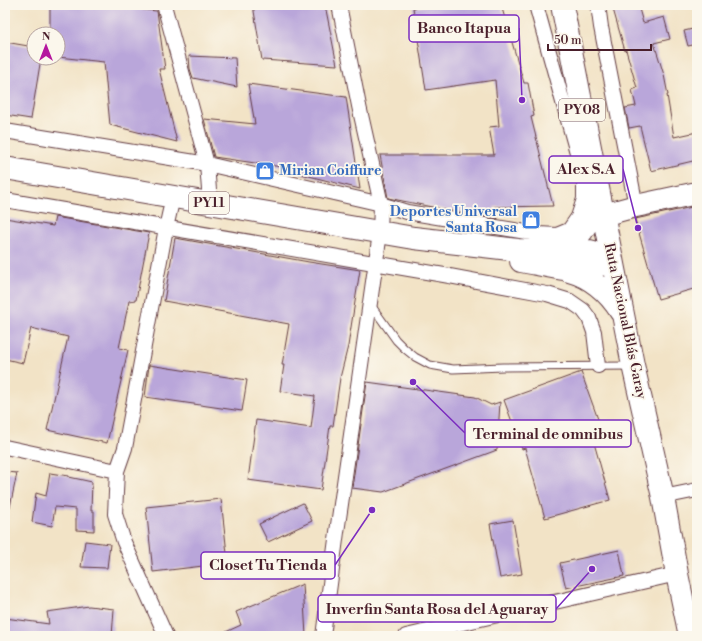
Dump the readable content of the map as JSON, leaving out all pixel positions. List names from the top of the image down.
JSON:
{
  "streets": {
    "highway": ["PY08", "PY11", "Ruta Nacional Blás Garay"]
  },
  "crossings": [
    ["PY11", "Ruta Nacional Blás Garay"]
  ],
  "places": {
    "other": [
      "Banco Itapua",
      "Alex S.A",
      "Terminal de omnibus",
      "Closet Tu Tienda",
      "Inverfin Santa Rosa del Aguaray"
    ],
    "shop": ["Mirian Coiffure", "Deportes Universal Santa Rosa"]
  },
  "scale_bar": "50 m",
  "north": "top"
}
